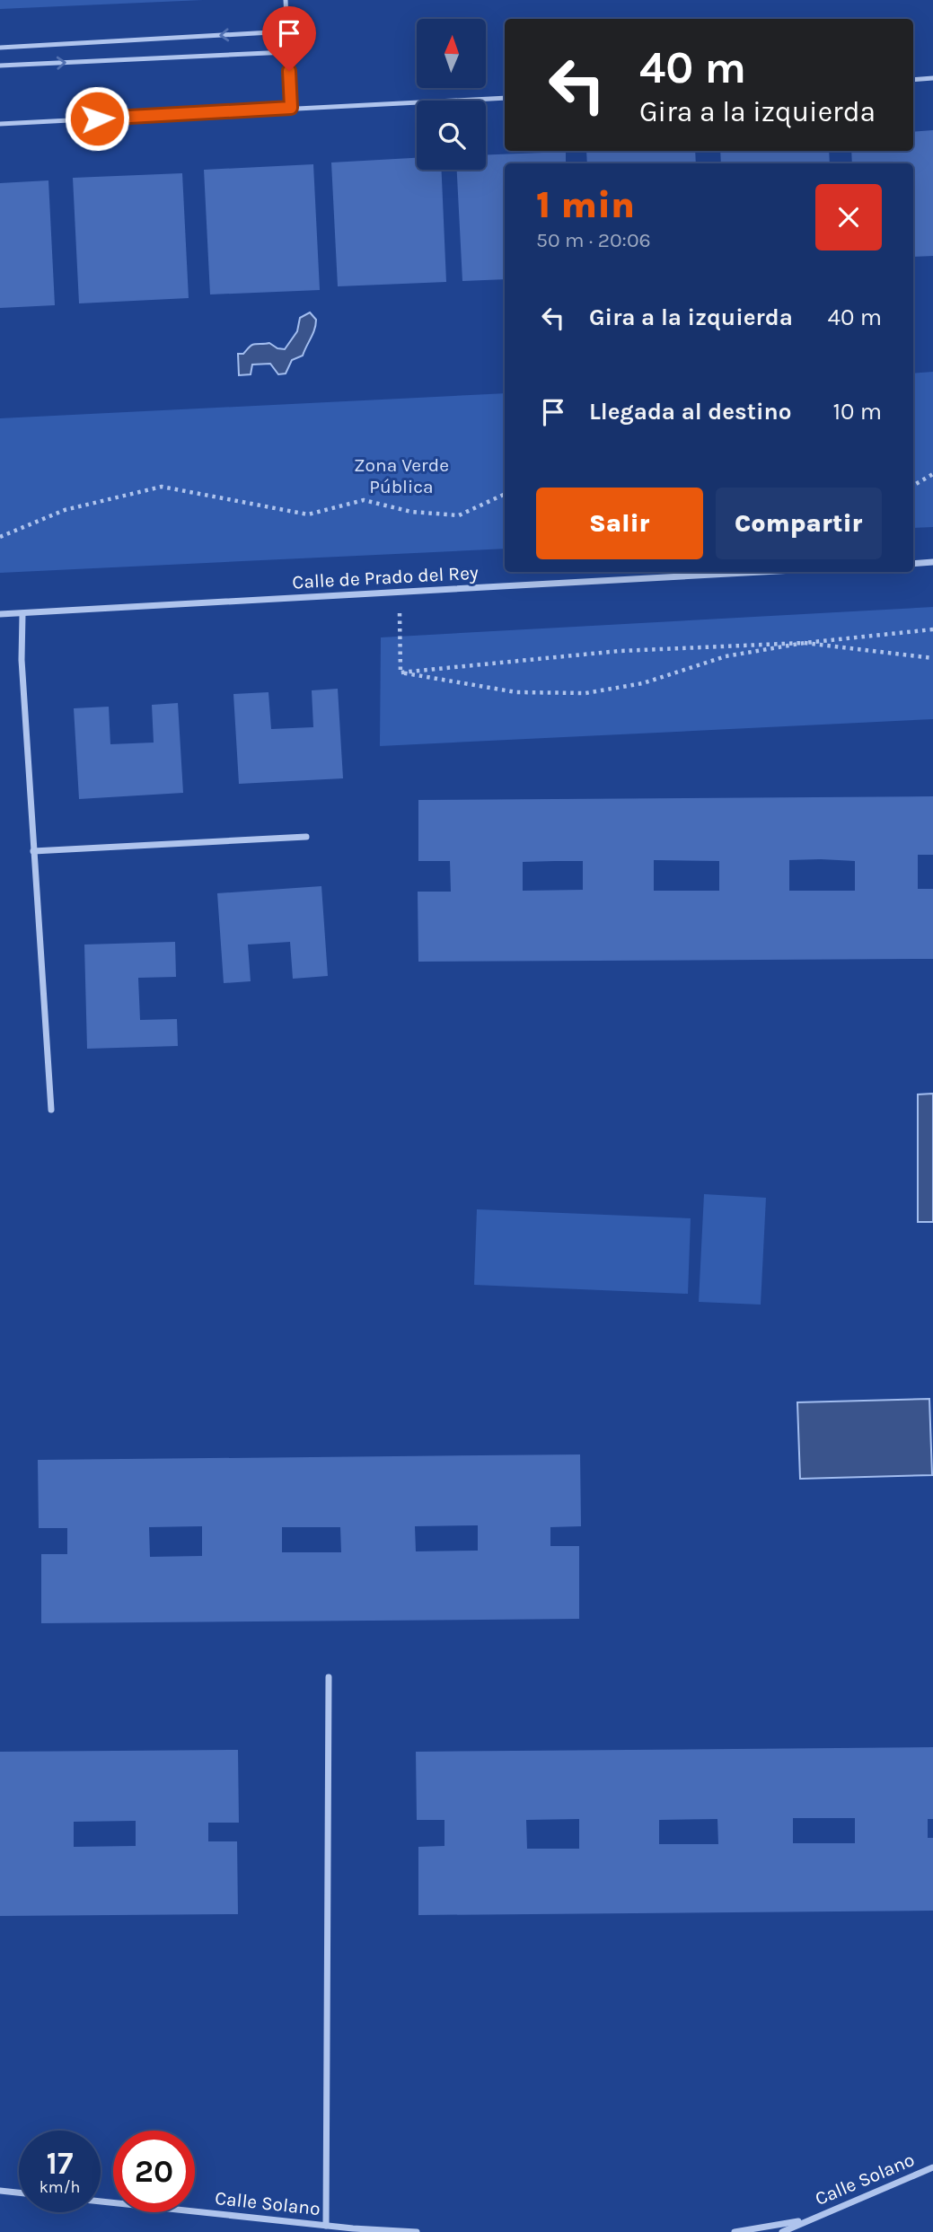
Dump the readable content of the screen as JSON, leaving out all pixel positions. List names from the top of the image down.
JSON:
{
  "streets": {
    "street": ["Calle de Prado del Rey", "Calle Solano"]
  },
  "parks": ["Zona Verde Pública"],
  "north": "top",
  "page": {
    "turn": ["40 m", "Gira a la izquierda"],
    "heading": ["1 min", "50 m · 20:06"],
    "list": [
      {
        "name": "Gira a la izquierda",
        "value": "40 m"
      },
      {
        "name": "Llegada al destino",
        "value": "10 m"
      }
    ],
    "buttons": ["Salir", "Compartir"],
    "speed": "17 km/h",
    "limit": "20"
  }
}
